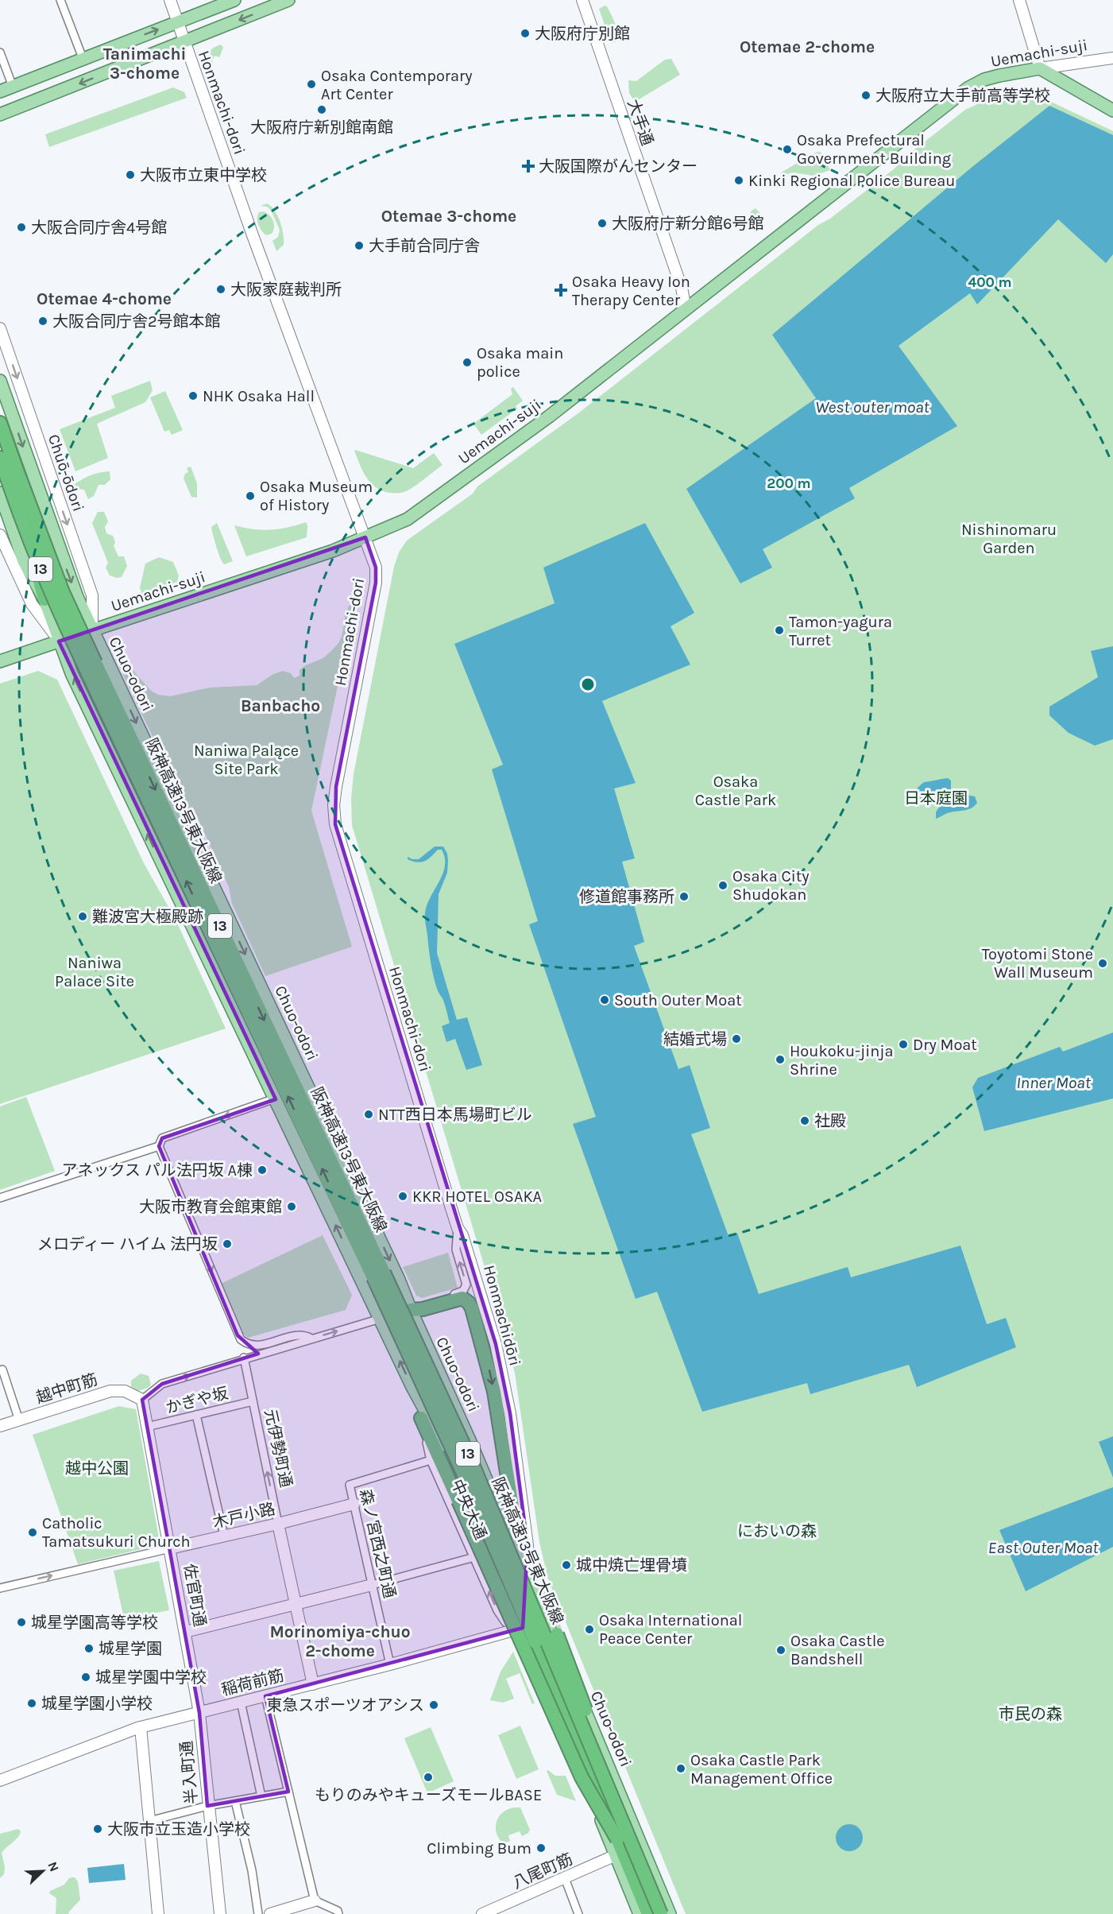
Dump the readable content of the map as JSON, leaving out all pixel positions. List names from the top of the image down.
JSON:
{
  "streets": {
    "highway": ["13", "阪神高速13号東大阪線"],
    "main road": ["Uemachi-suji", "Chuo-odori"],
    "street": [
      "Honmachi-dori",
      "大手通",
      "Chuō-ōdori",
      "Honmachidōri",
      "越中町筋",
      "かぎや坂",
      "元伊勢町通",
      "中央大通",
      "木戸小路",
      "森ノ宮西之町通",
      "佐官町通",
      "稲荷前筋",
      "半入町通",
      "八尾町筋"
    ]
  },
  "crossings": [
    ["Uemachi-suji", "Honmachi-dori"],
    ["Uemachi-suji", "大手通"],
    ["Uemachi-suji", "Chuō-ōdori"],
    ["Uemachi-suji", "Chuo-odori"],
    ["Honmachi-dori", "Honmachidōri"],
    ["Chuō-ōdori", "Chuo-odori"],
    ["Chuo-odori", "Honmachidōri"],
    ["Chuo-odori", "稲荷前筋"],
    ["Honmachidōri", "中央大通"],
    ["Honmachidōri", "稲荷前筋"],
    ["越中町筋", "佐官町通"],
    ["かぎや坂", "元伊勢町通"],
    ["かぎや坂", "佐官町通"],
    ["元伊勢町通", "木戸小路"],
    ["元伊勢町通", "稲荷前筋"],
    ["中央大通", "森ノ宮西之町通"],
    ["中央大通", "稲荷前筋"],
    ["木戸小路", "森ノ宮西之町通"],
    ["木戸小路", "佐官町通"],
    ["森ノ宮西之町通", "稲荷前筋"],
    ["佐官町通", "稲荷前筋"],
    ["佐官町通", "半入町通"],
    ["稲荷前筋", "半入町通"]
  ],
  "one_way": ["木戸小路"],
  "districts": [
    "Otemae 2-chome",
    "Tanimachi 3-chome",
    "Otemae 3-chome",
    "Otemae 4-chome",
    "Banbacho",
    "Morinomiya-chuo 2-chome"
  ],
  "water": ["West outer moat", "Inner Moat", "East Outer Moat"],
  "parks": [
    "Nishinomaru Garden",
    "Naniwa Palące Site Park",
    "Osaka Castle Park",
    "日本庭園",
    "Naniwa Palace Site",
    "越中公園",
    "においの森",
    "市民の森"
  ],
  "places": {
    "other": [
      "大阪府庁別館",
      "Osaka Contemporary Art Center",
      "大阪府立大手前高等学校",
      "大阪府庁新別館南館",
      "Osaka Prefectural Government Building",
      "大阪市立東中学校",
      "Kinki Regional Police Bureau",
      "大阪府庁新分館6号館",
      "大阪合同庁舎4号館",
      "大手前合同庁舎",
      "大阪家庭裁判所",
      "大阪合同庁舎2号館本館",
      "Osaka main police",
      "NHK Osaka Hall",
      "Osaka Museum of History",
      "Tamon-yagura Turret",
      "Osaka City Shudokan",
      "修道館事務所",
      "難波宮大極殿跡",
      "Toyotomi Stone Wall Museum",
      "South Outer Moat",
      "結婚式場",
      "Dry Moat",
      "Houkoku-jinja Shrine",
      "NTT西日本馬場町ビル",
      "社殿",
      "アネックス パル法円坂 A棟",
      "KKR HOTEL OSAKA",
      "大阪市教育会館東館",
      "メロディー ハイム 法円坂",
      "Catholic Tamatsukuri Church",
      "城中焼亡埋骨墳",
      "城星学園高等学校",
      "Osaka International Peace Center",
      "城星学園",
      "Osaka Castle Bandshell",
      "城星学園中学校",
      "城星学園小学校",
      "東急スポーツオアシス",
      "Osaka Castle Park Management Office",
      "もりのみやキューズモールBASE",
      "大阪市立玉造小学校",
      "Climbing Bum"
    ],
    "health": ["大阪国際がんセンター", "Osaka Heavy Ion Therapy Center"]
  },
  "north": "top right",
  "rings": ["400 m", "200 m"]
}
